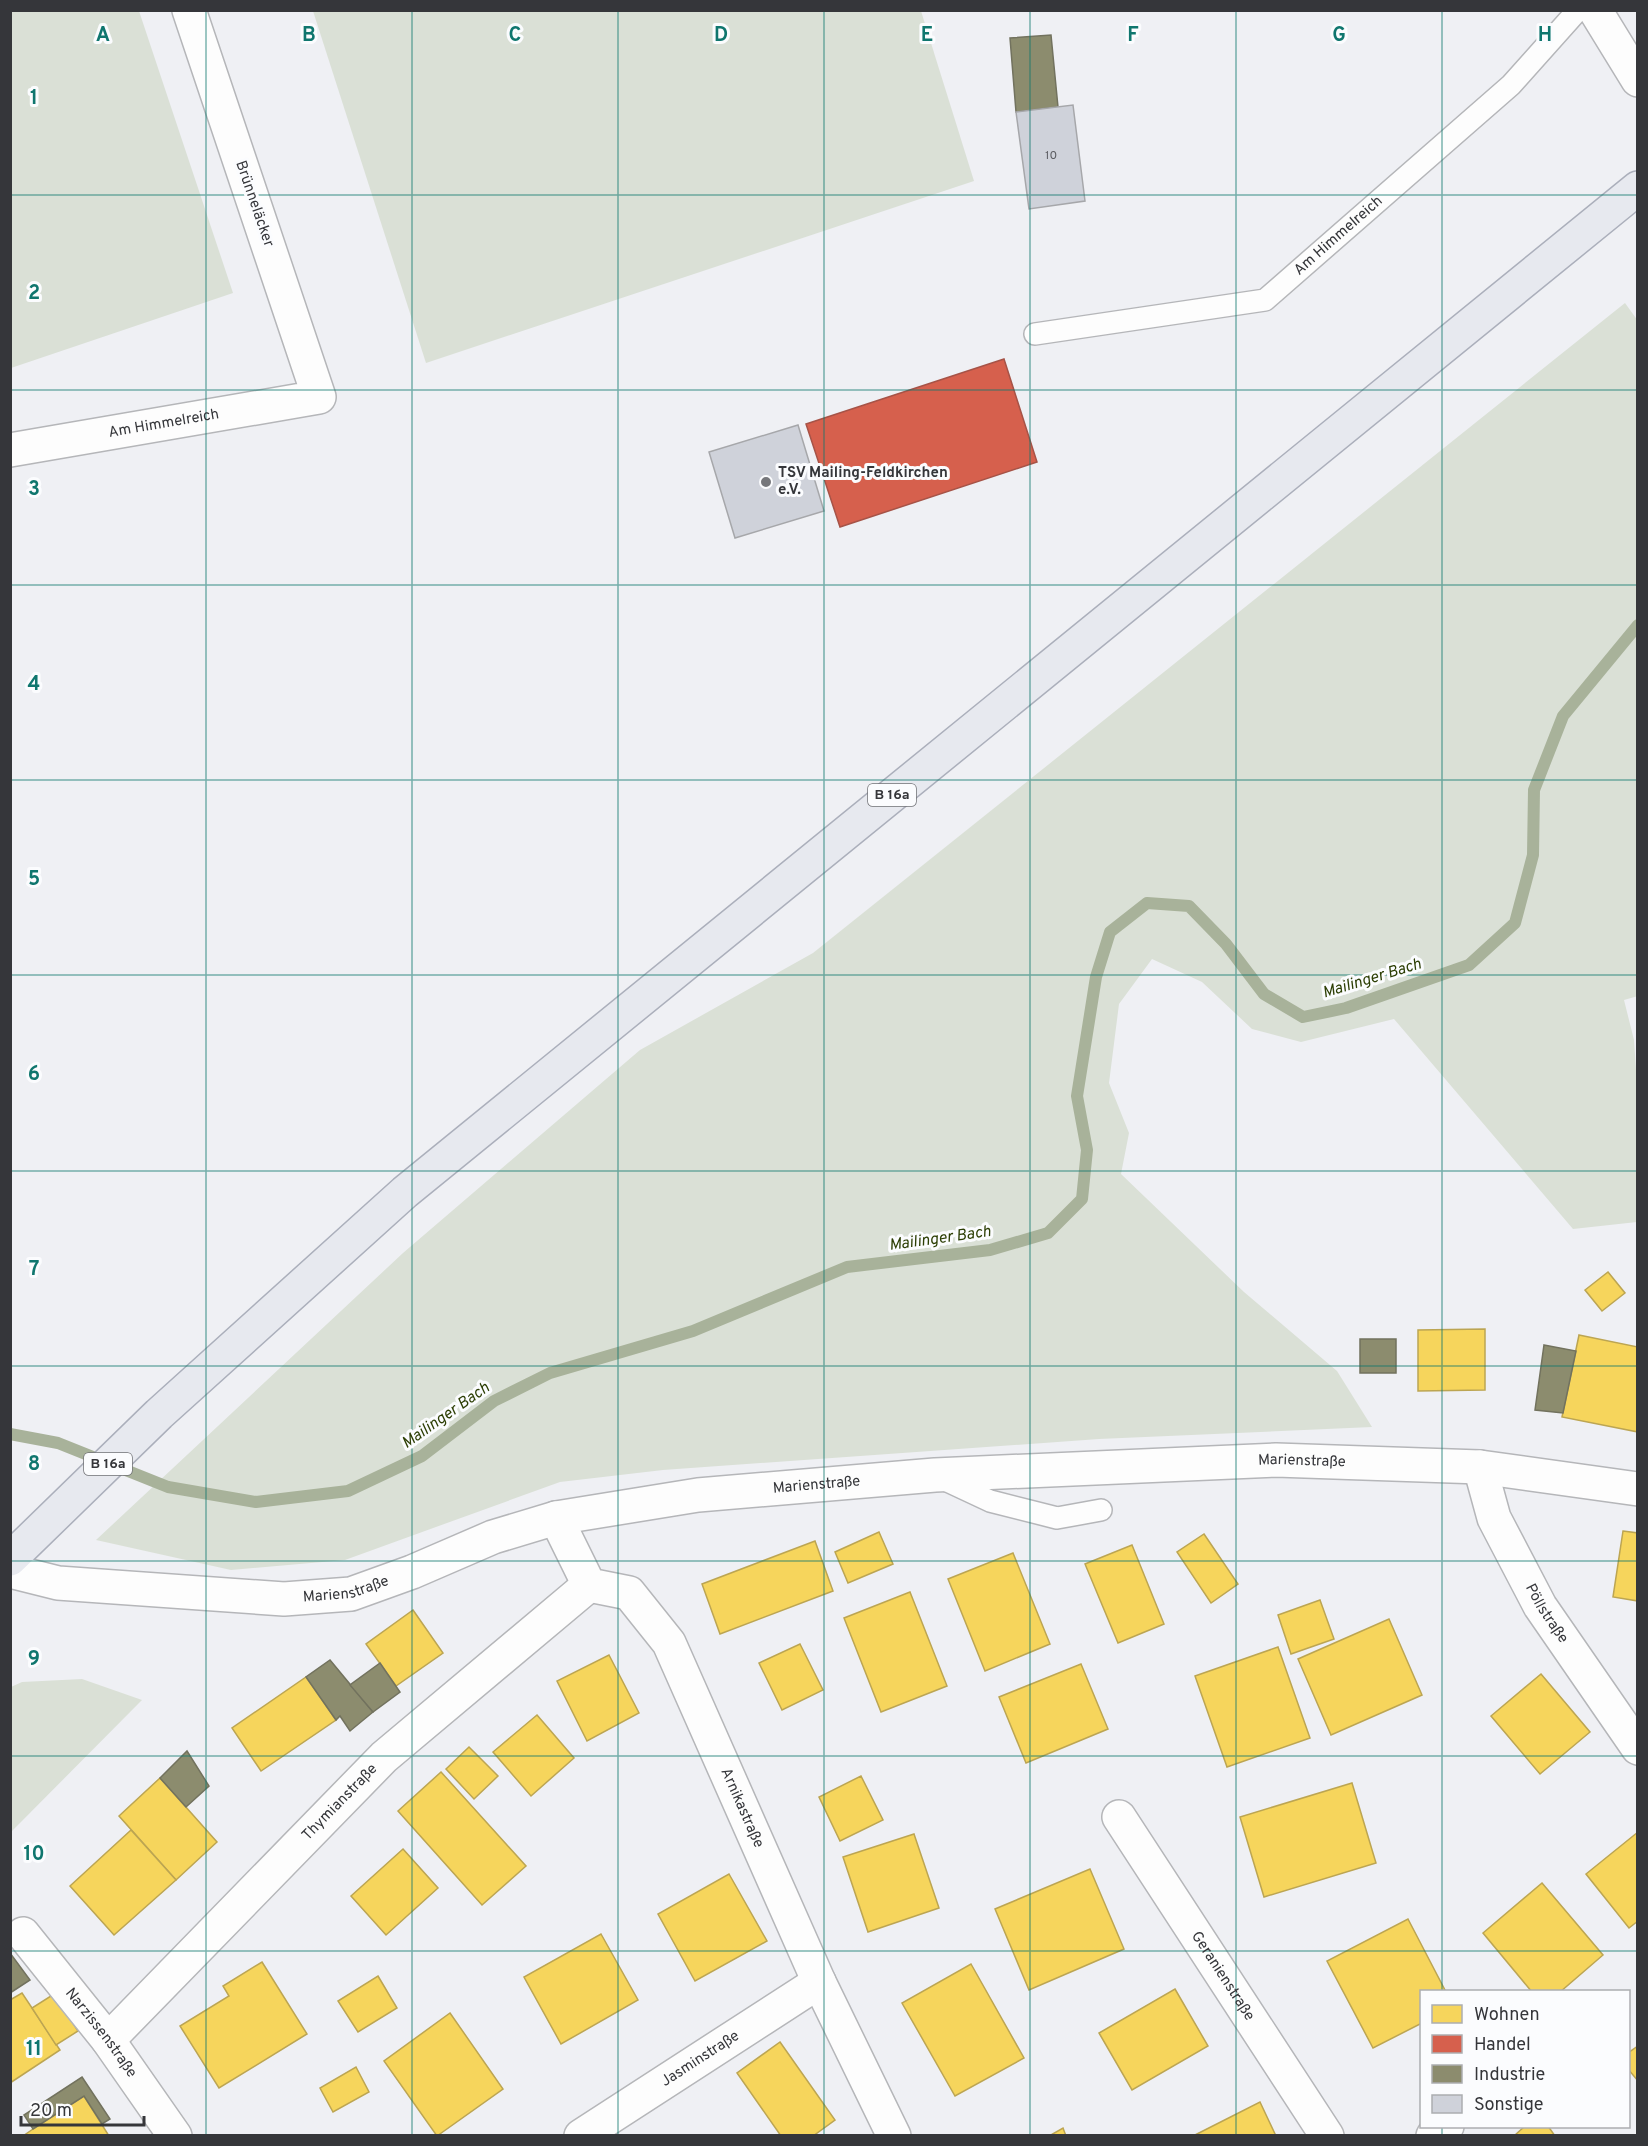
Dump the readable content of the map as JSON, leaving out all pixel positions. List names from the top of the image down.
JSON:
{
  "streets": {
    "main road": ["B 16a"],
    "street": [
      "Brünneläcker",
      "Am Himmelreich",
      "Marienstraße",
      "Pöllstraße",
      "Thymianstraße",
      "Arnikastraße",
      "Geranienstraße",
      "Narzissenstraße",
      "Jasminstraße"
    ]
  },
  "crossings": [
    ["Brünneläcker", "Am Himmelreich"],
    ["Marienstraße", "Pöllstraße"],
    ["Thymianstraße", "Arnikastraße"],
    ["Thymianstraße", "Narzissenstraße"],
    ["Arnikastraße", "Jasminstraße"]
  ],
  "water": ["Mailinger Bach"],
  "places": ["TSV Mailing-Feldkirchen e.V."],
  "house_numbers": ["10"],
  "legend": [
    "Wohnen",
    "Handel",
    "Industrie",
    "Sonstige"
  ],
  "scale_bar": "20 m",
  "grid": {
    "columns": [
      "A",
      "B",
      "C",
      "D",
      "E",
      "F",
      "G",
      "H"
    ],
    "rows": [
      "1",
      "2",
      "3",
      "4",
      "5",
      "6",
      "7",
      "8",
      "9",
      "10",
      "11"
    ]
  }
}
